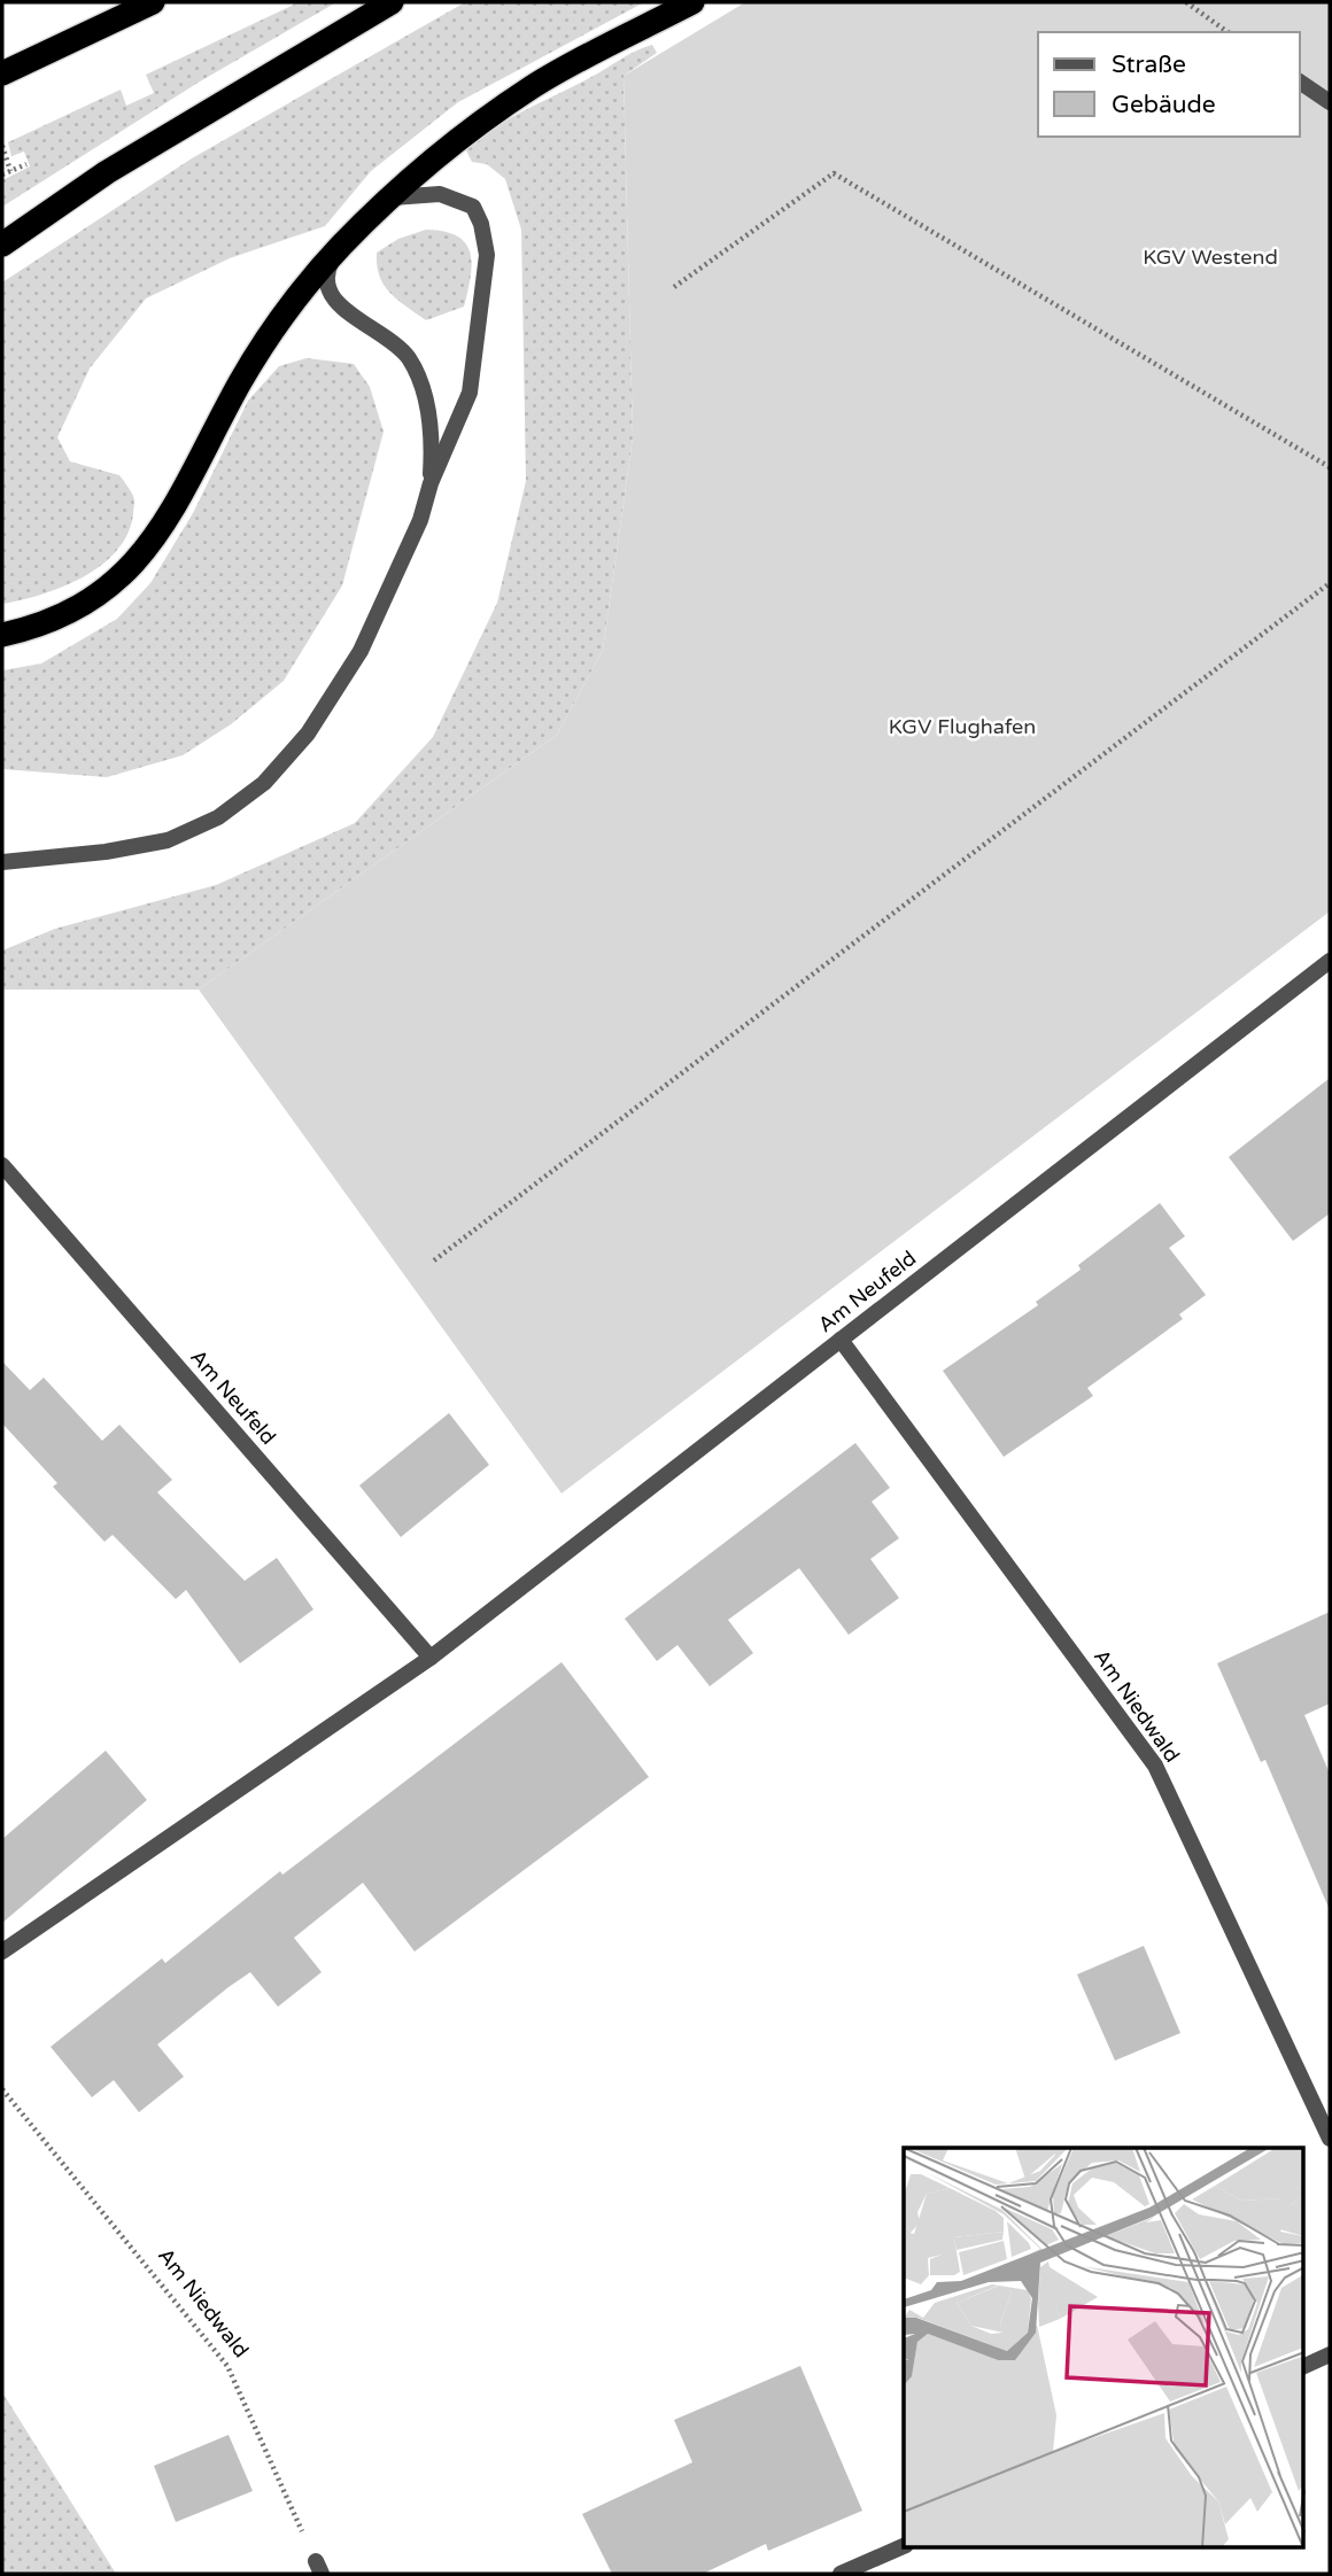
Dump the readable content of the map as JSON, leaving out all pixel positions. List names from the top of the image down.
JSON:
{
  "streets": {
    "street": ["Am Neufeld", "Am Niedwald"]
  },
  "crossings": [
    ["Am Neufeld", "Am Niedwald"]
  ],
  "parks": ["KGV Westend", "KGV Flughafen"],
  "legend": ["Straße", "Gebäude"]
}
